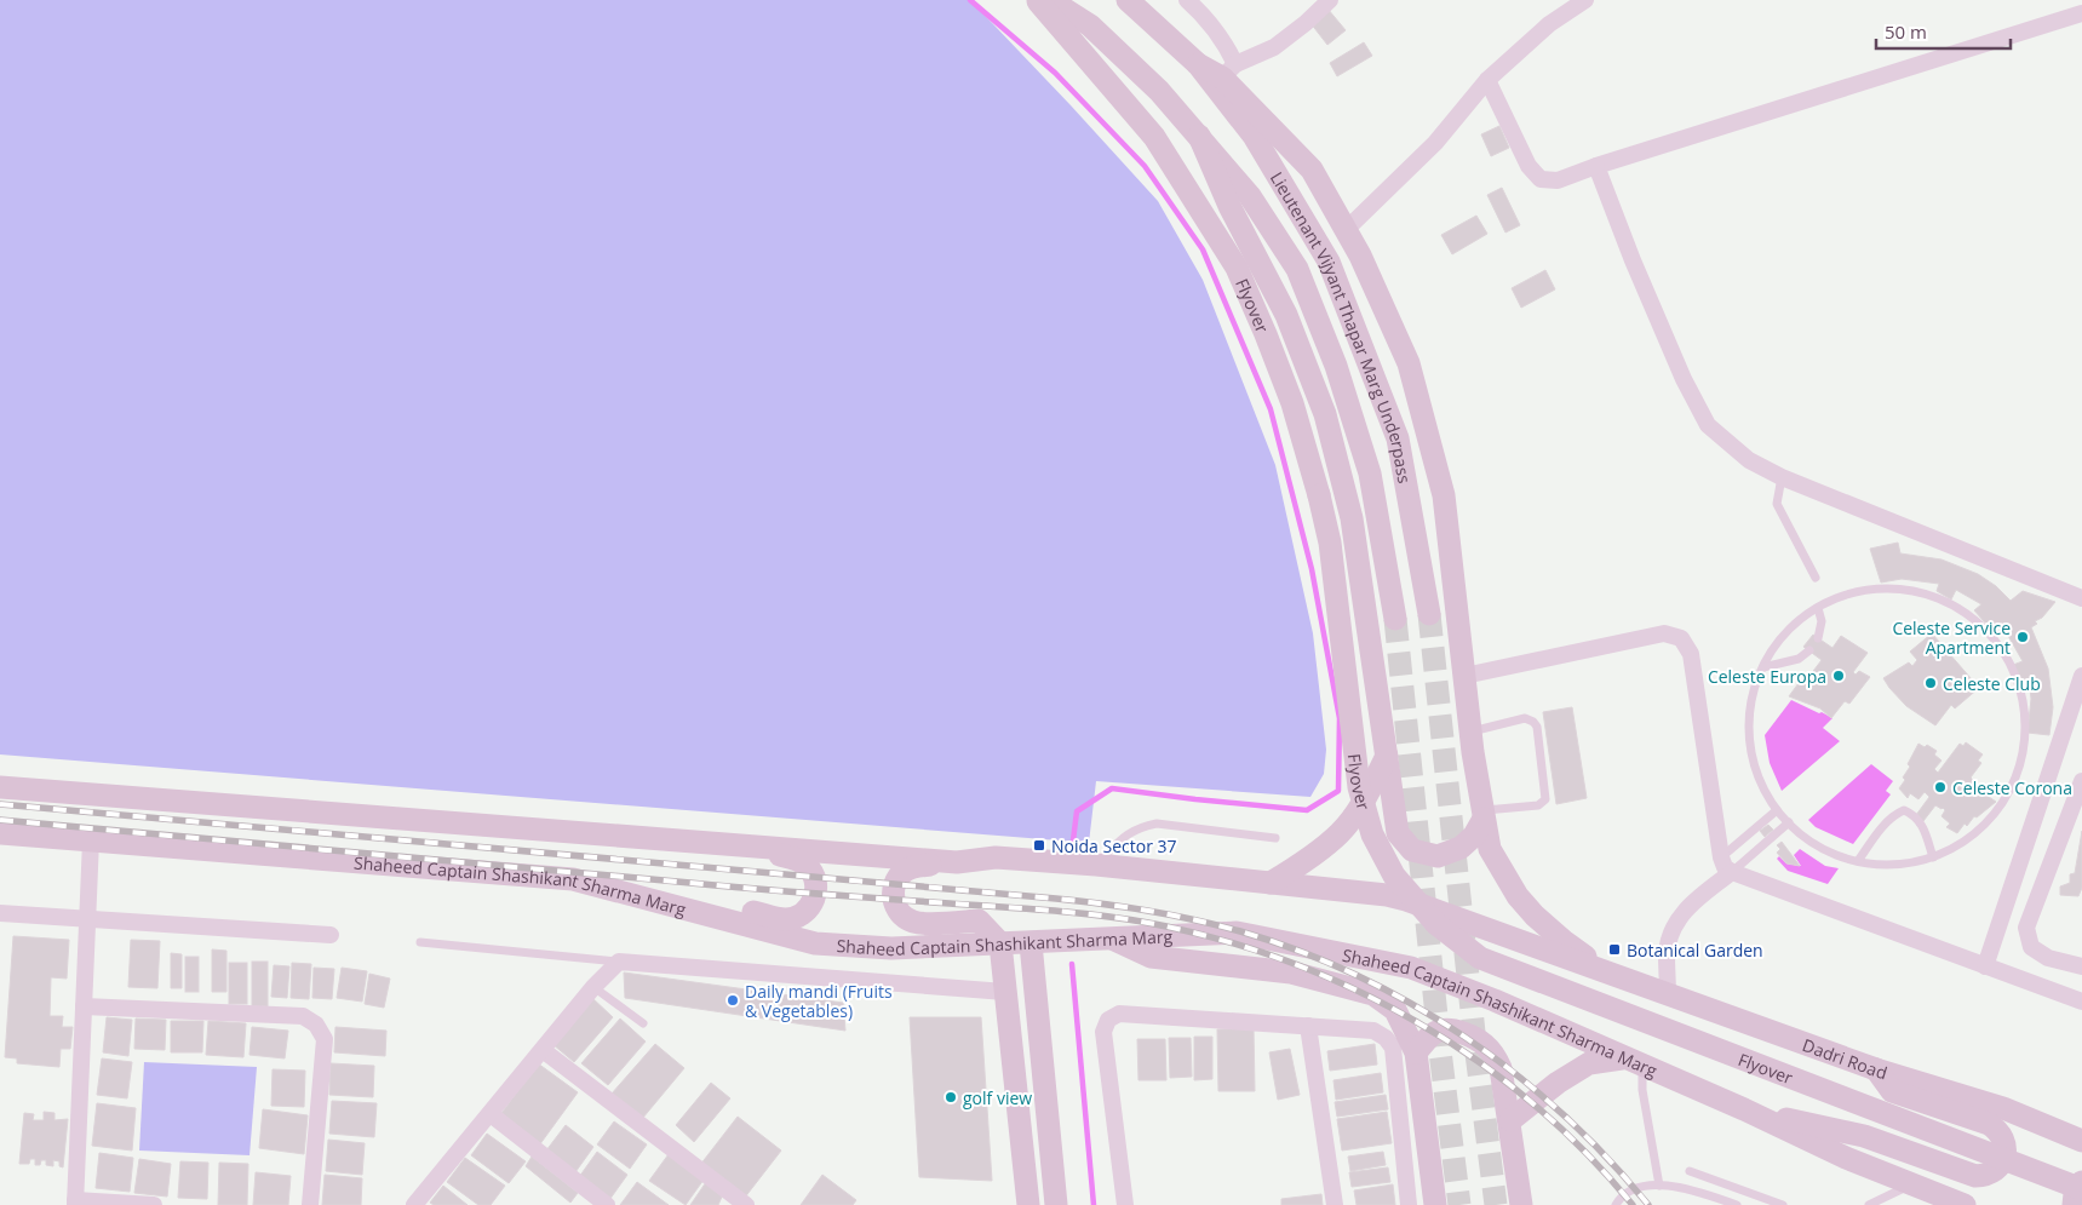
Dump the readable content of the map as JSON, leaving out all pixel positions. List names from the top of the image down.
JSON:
{
  "streets": {
    "main road": [
      "Flyover",
      "Lieutenant Vijyant Thapar Marg Underpass",
      "Shaheed Captain Shashikant Sharma Marg",
      "Dadri Road"
    ]
  },
  "places": {
    "other": [
      "Celeste Service Apartment",
      "Celeste Europa",
      "Celeste Club",
      "Celeste Corona",
      "Daily mandi (Fruits & Vegetables)",
      "golf view"
    ],
    "transit": ["Noida Sector 37", "Botanical Garden"]
  },
  "scale_bar": "50 m"
}
